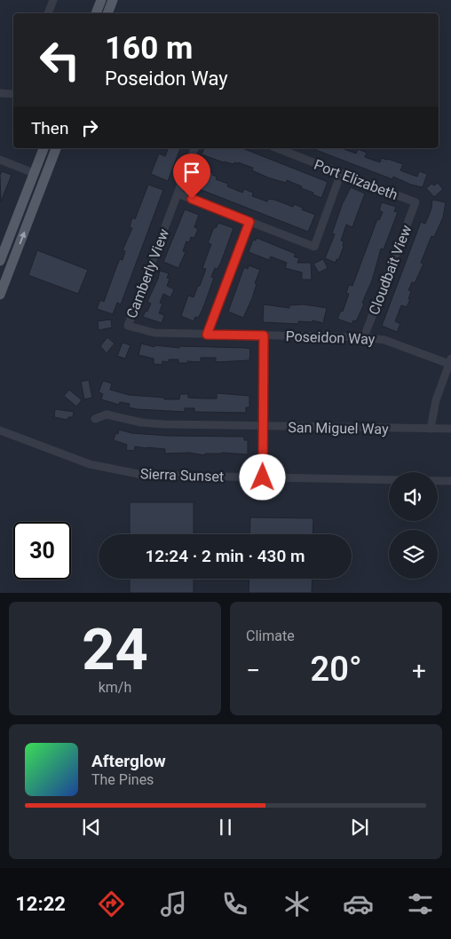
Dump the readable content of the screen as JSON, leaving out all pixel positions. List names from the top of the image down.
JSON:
{
  "streets": {
    "street": [
      "Port Elizabeth",
      "Cloudbait View",
      "Camberly View",
      "Poseidon Way",
      "San Miguel Way",
      "Sierra Sunset"
    ]
  },
  "crossings": [
    ["Port Elizabeth", "Cloudbait View"],
    ["Cloudbait View", "Poseidon Way"],
    ["Camberly View", "Poseidon Way"]
  ],
  "page": {
    "turn": ["160 m", "Poseidon Way"],
    "then": "Then",
    "limit": "30",
    "trip": "12:24 · 2 min · 430 m",
    "tile": [
      ["24", "km/h"],
      "Climate"
    ],
    "heat": ["−", "20°", "+"],
    "song": ["Afterglow", "The Pines"],
    "tabs": "12:22"
  }
}
